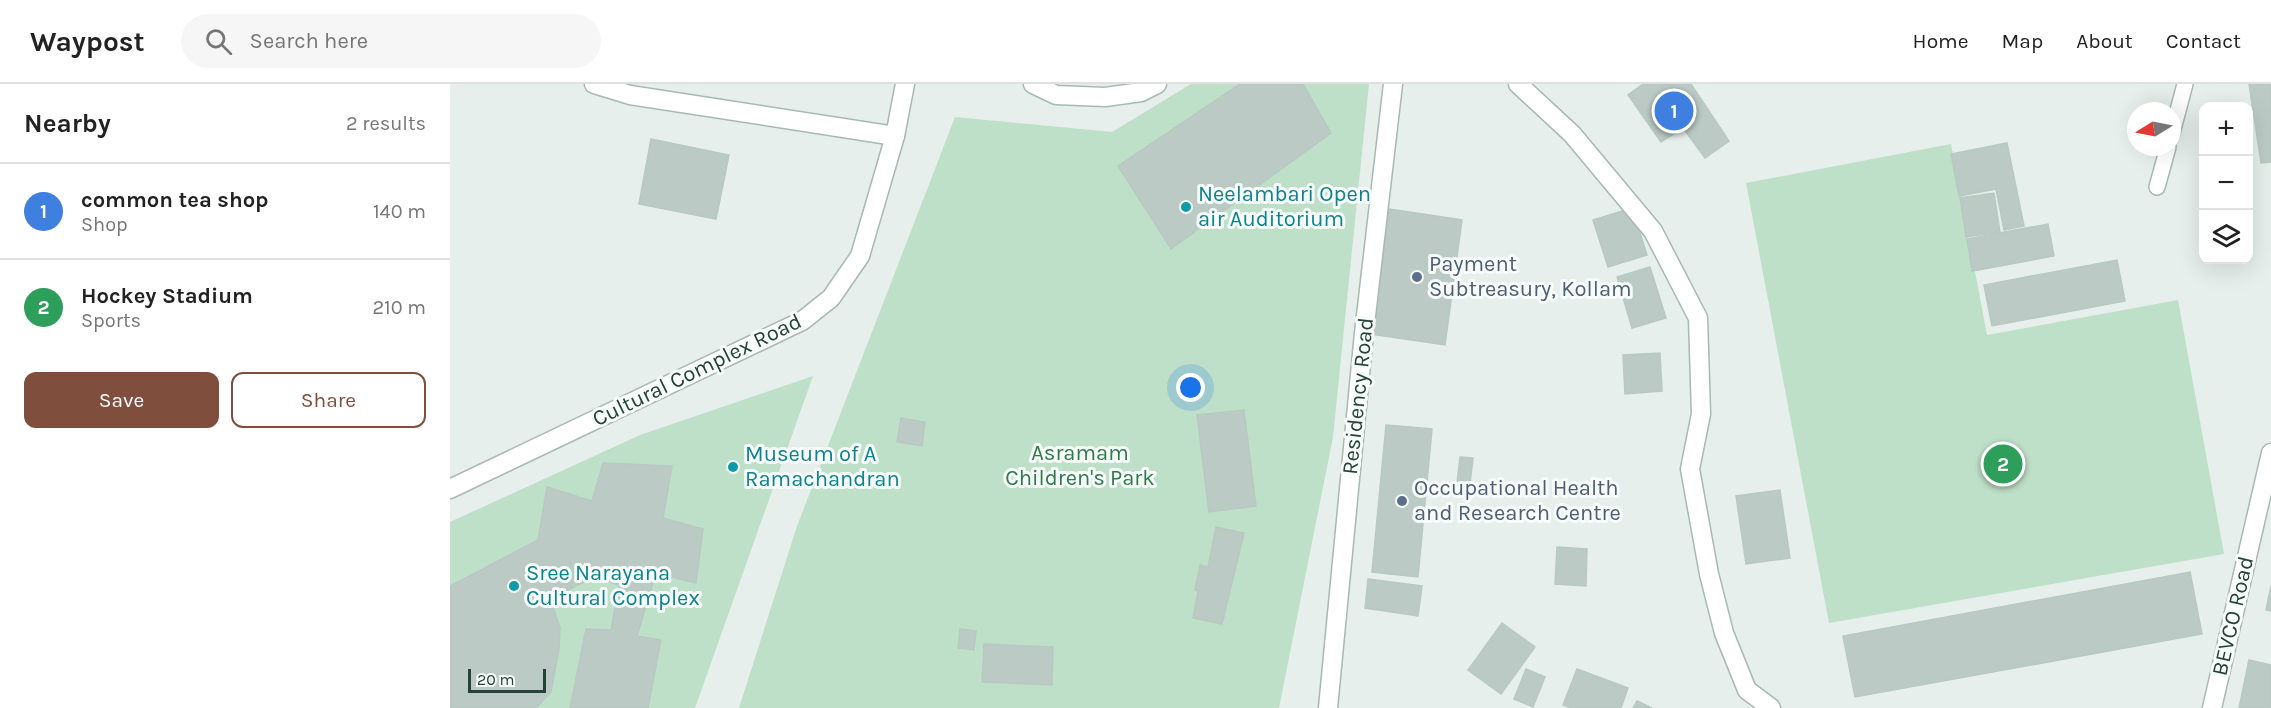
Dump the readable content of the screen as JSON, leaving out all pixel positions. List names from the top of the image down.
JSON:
{
  "streets": {
    "street": ["Cultural Complex Road", "Residency Road", "BEVCO Road"]
  },
  "parks": ["Asramam Children's Park"],
  "places": [
    "Neelambari Open air Auditorium",
    "Payment Subtreasury, Kollam",
    "Museum of A Ramachandran",
    "Occupational Health and Research Centre",
    "Sree Narayana Cultural Complex"
  ],
  "scale_bar": "20 m",
  "north": "left",
  "page": {
    "header": "Waypost",
    "search": "Search here",
    "nav": [
      "Home",
      "Map",
      "About",
      "Contact"
    ],
    "heading": ["Nearby", "2 results"],
    "pins": ["1", "2"],
    "map_buttons": ["+", "−"],
    "list": [
      {
        "mark": "1",
        "name": "common tea shop",
        "note": "Shop",
        "value": "140 m"
      },
      {
        "mark": "2",
        "name": "Hockey Stadium",
        "note": "Sports",
        "value": "210 m"
      }
    ],
    "buttons": ["Save", "Share"],
    "scale": "20 m"
  }
}
